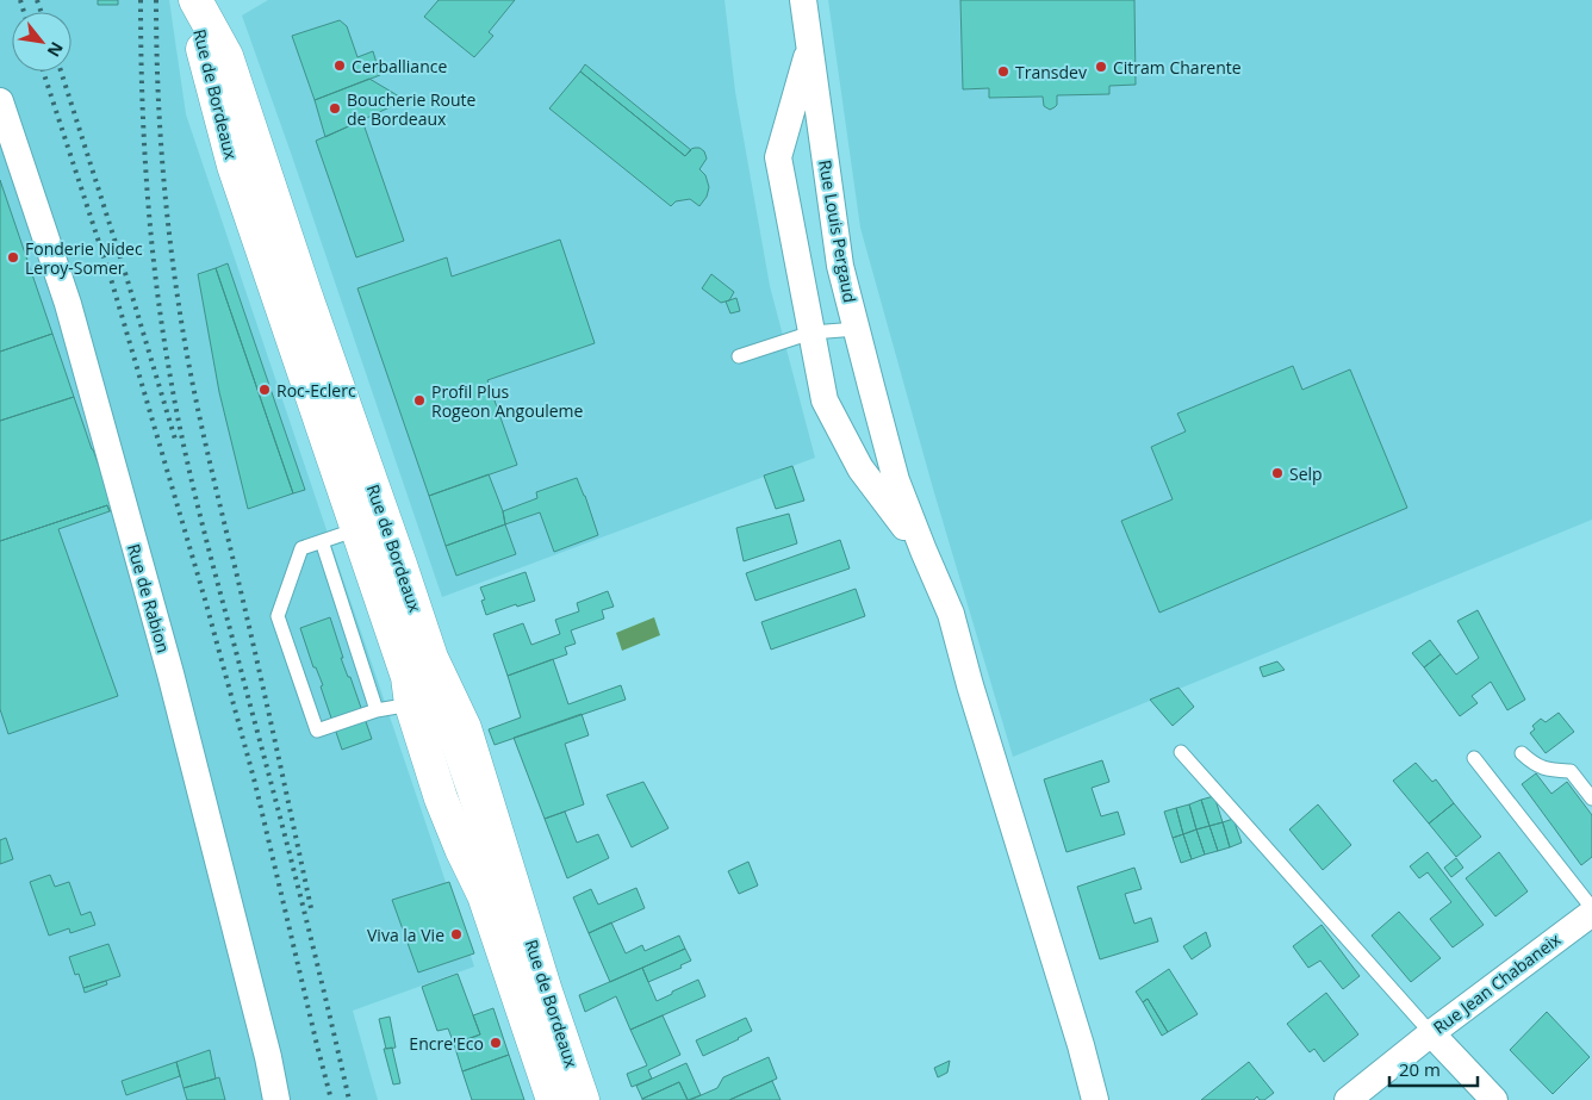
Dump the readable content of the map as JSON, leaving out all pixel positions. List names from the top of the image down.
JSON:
{
  "streets": {
    "main road": ["Rue de Bordeaux"],
    "street": ["Rue Louis Pergaud", "Rue de Rabion", "Rue Jean Chabaneix"]
  },
  "places": [
    "Cerballiance",
    "Citram Charente",
    "Transdev",
    "Boucherie Route de Bordeaux",
    "Fonderie Nidec Leroy-Somer",
    "Roc-Eclerc",
    "Profil Plus Rogeon Angouleme",
    "Selp",
    "Viva la Vie",
    "Encre'Eco"
  ],
  "scale_bar": "20 m",
  "north": "bottom right"
}
